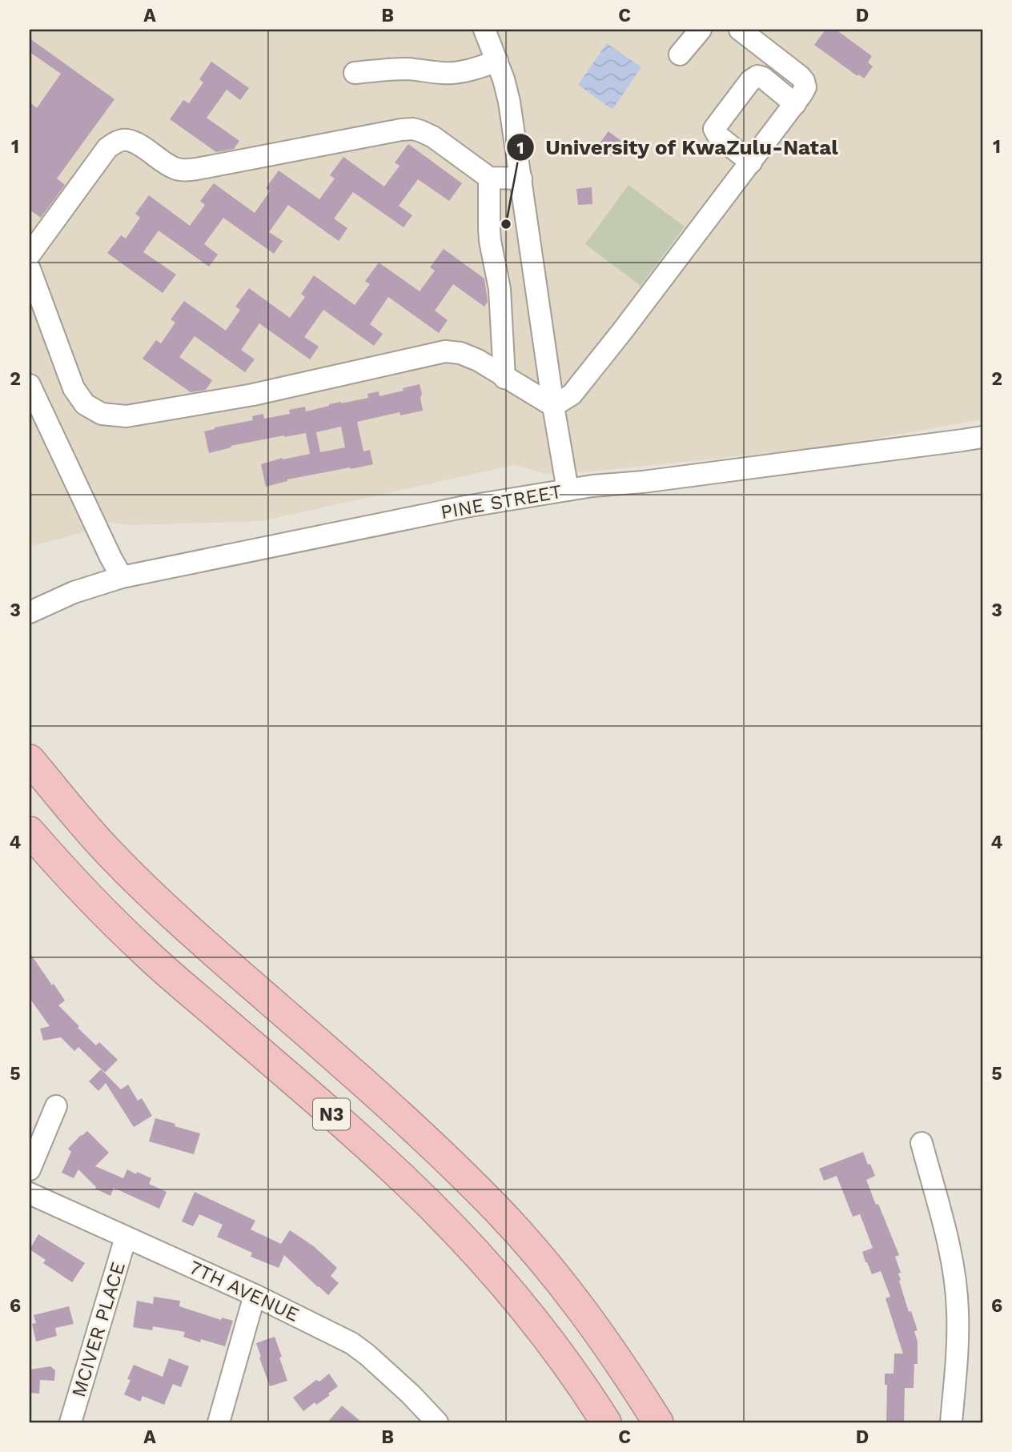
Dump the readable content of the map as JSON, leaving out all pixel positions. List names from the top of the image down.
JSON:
{
  "streets": {
    "highway": ["N3"],
    "street": ["PINE STREET", "7TH AVENUE", "MCIVER PLACE"]
  },
  "crossings": [
    ["7TH AVENUE", "MCIVER PLACE"]
  ],
  "places": ["University of KwaZulu-Natal"],
  "grid": {
    "columns": [
      "A",
      "B",
      "C",
      "D"
    ],
    "rows": [
      "1",
      "2",
      "3",
      "4",
      "5",
      "6"
    ]
  }
}
